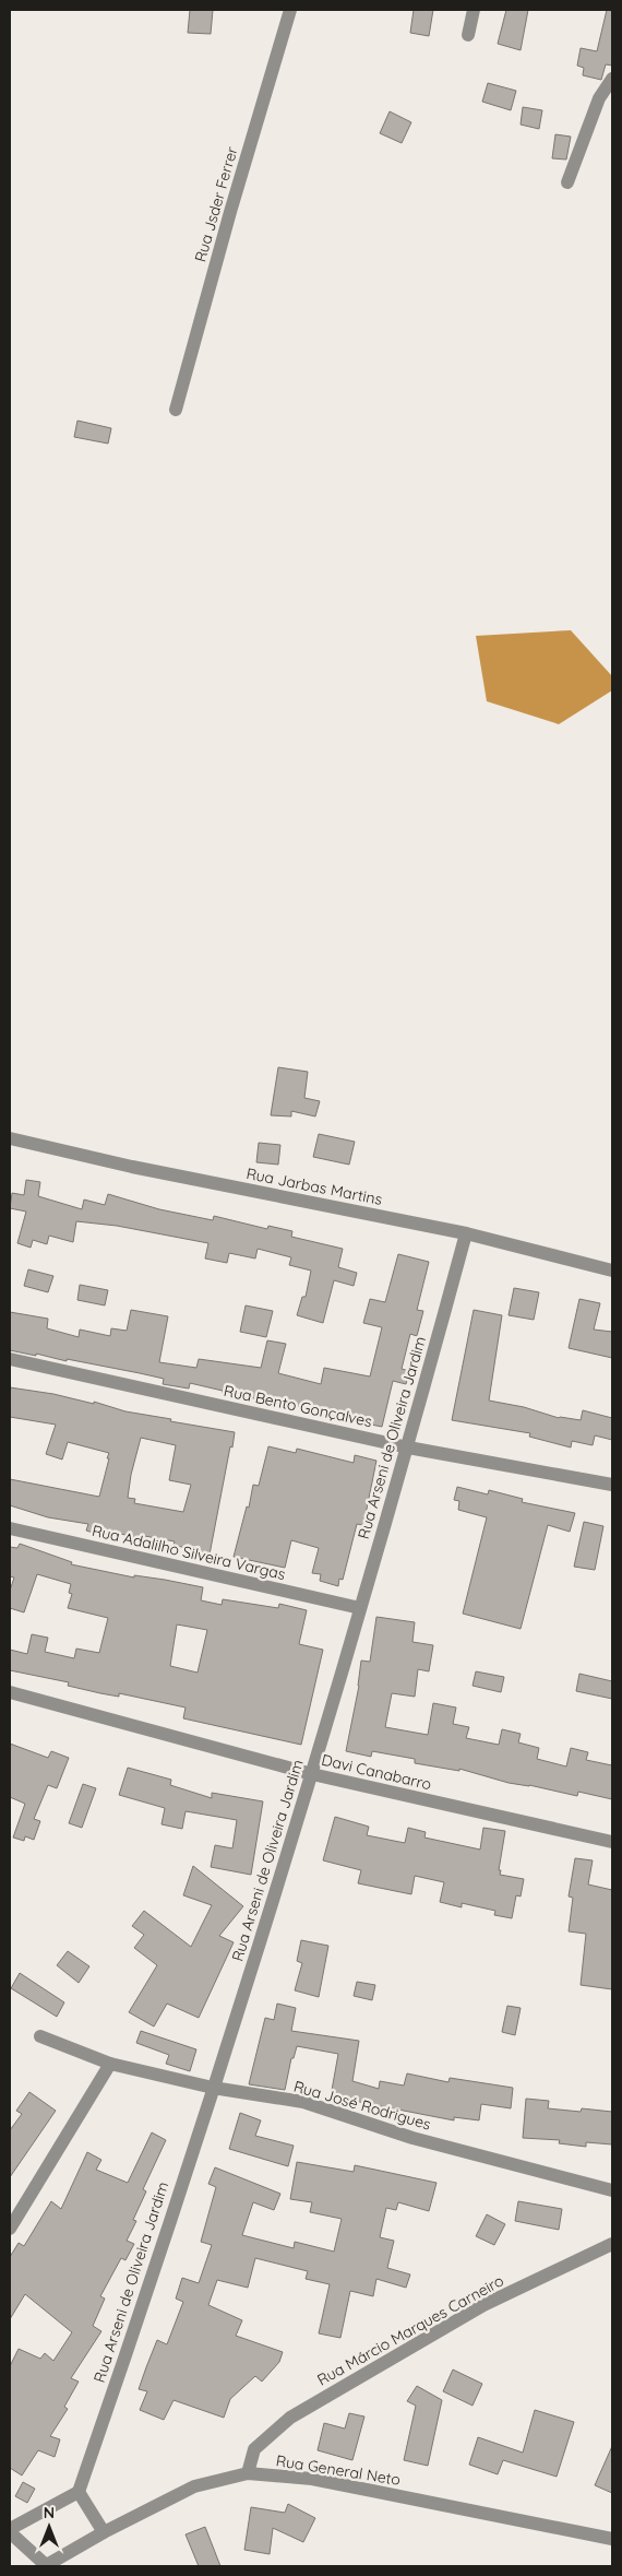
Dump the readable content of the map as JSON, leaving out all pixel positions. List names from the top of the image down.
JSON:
{
  "streets": {
    "street": [
      "Rua Jsder Ferrer",
      "Rua Jarbas Martins",
      "Rua Bento Gonçalves",
      "Rua Arseni de Oliveira Jardim",
      "Rua Adalilho Silveira Vargas",
      "Davi Canabarro",
      "Rua José Rodrigues",
      "Rua Márcio Marques Carneiro",
      "Rua General Neto"
    ]
  },
  "crossings": [
    ["Rua Jarbas Martins", "Rua Arseni de Oliveira Jardim"],
    ["Rua Bento Gonçalves", "Rua Arseni de Oliveira Jardim"],
    ["Rua Arseni de Oliveira Jardim", "Rua Adalilho Silveira Vargas"],
    ["Rua Arseni de Oliveira Jardim", "Davi Canabarro"],
    ["Rua Arseni de Oliveira Jardim", "Rua José Rodrigues"],
    ["Rua Márcio Marques Carneiro", "Rua General Neto"]
  ],
  "north": "top"
}
